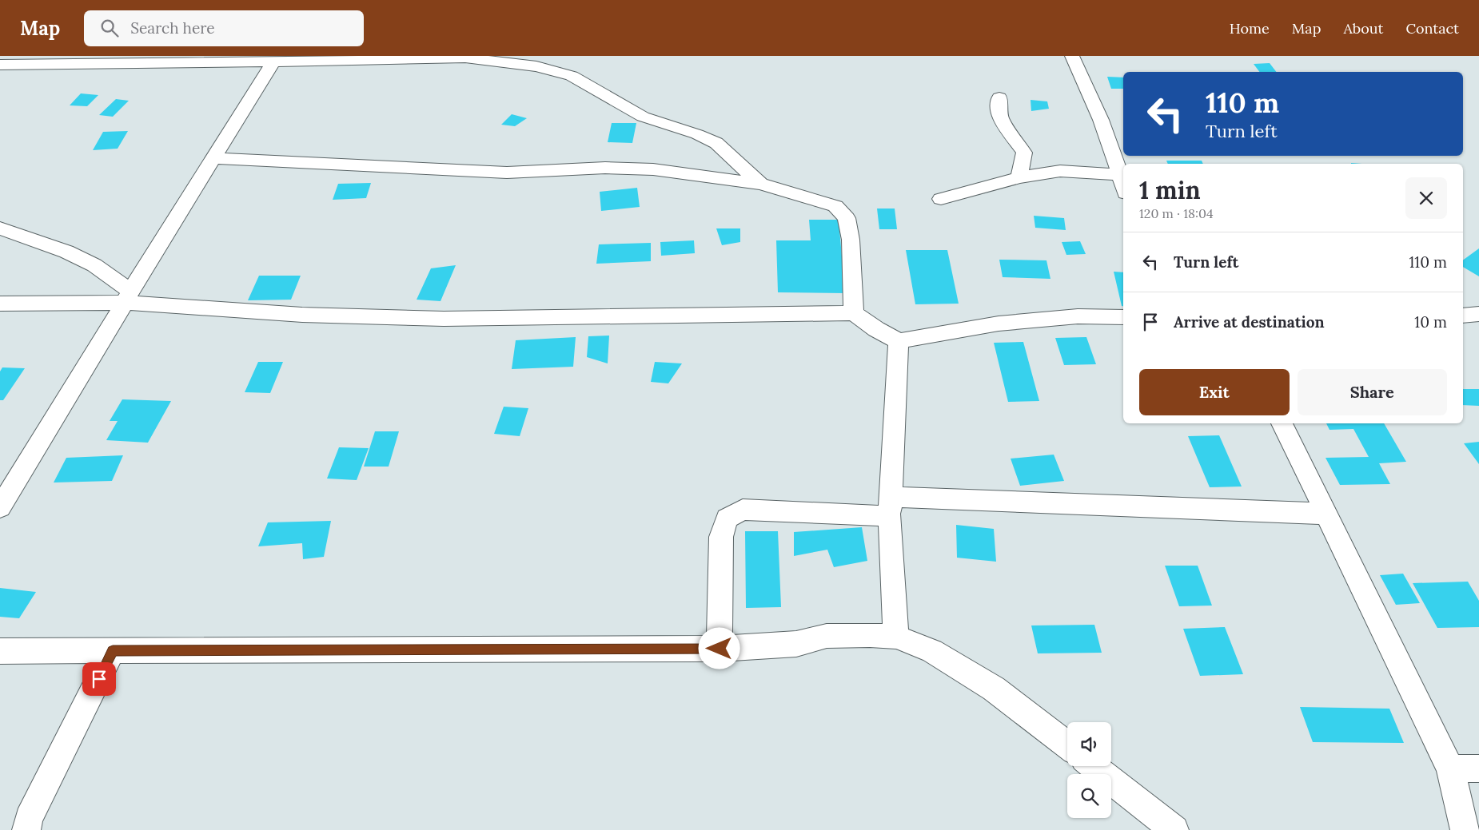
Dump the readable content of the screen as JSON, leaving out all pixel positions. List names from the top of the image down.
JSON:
{
  "page": {
    "header": "Map",
    "search": "Search here",
    "nav": [
      "Home",
      "Map",
      "About",
      "Contact"
    ],
    "turn": ["110 m", "Turn left"],
    "heading": ["1 min", "120 m · 18:04"],
    "list": [
      {
        "name": "Turn left",
        "value": "110 m"
      },
      {
        "name": "Arrive at destination",
        "value": "10 m"
      }
    ],
    "buttons": ["Exit", "Share"]
  }
}
